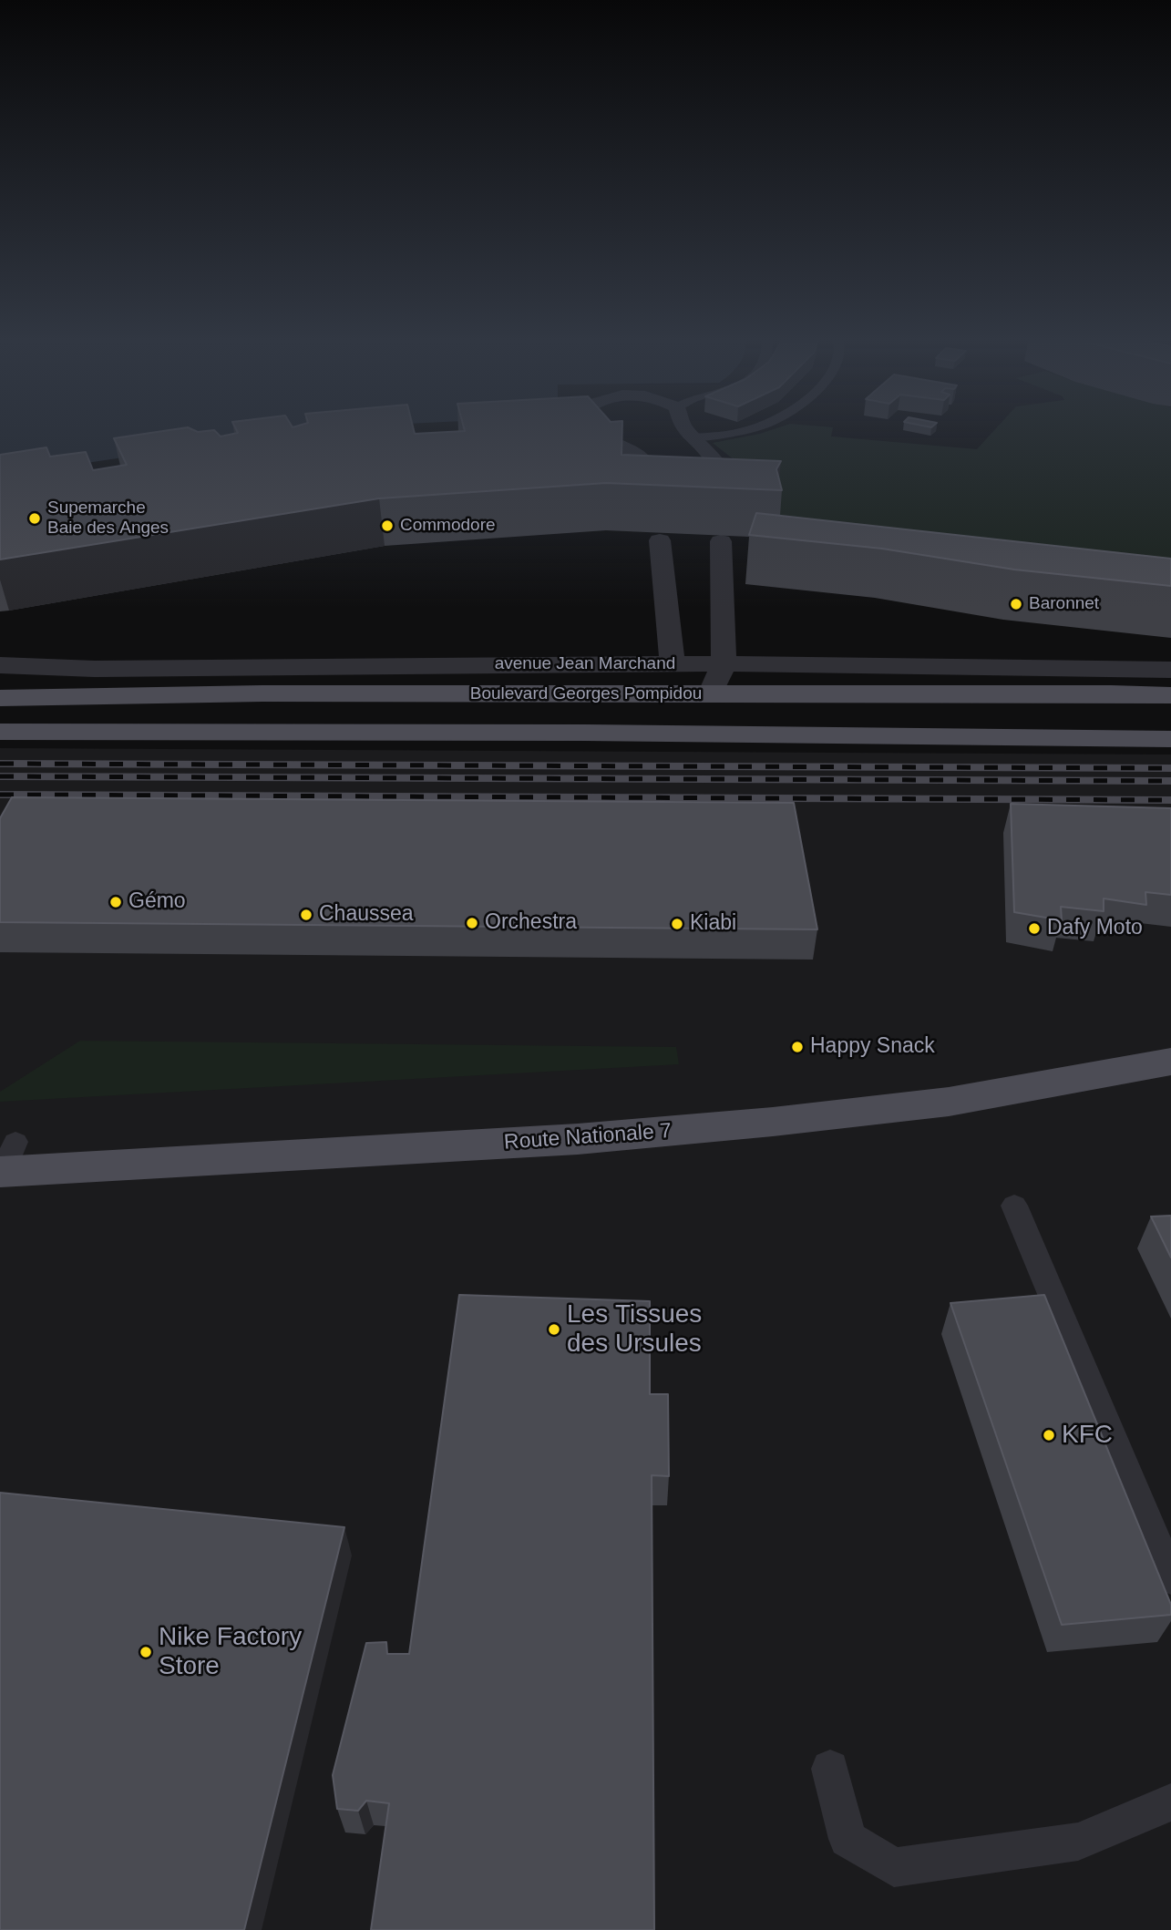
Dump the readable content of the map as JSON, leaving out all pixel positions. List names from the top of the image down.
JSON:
{
  "streets": {
    "main road": ["Boulevard Georges Pompidou", "Route Nationale 7"],
    "street": ["avenue Jean Marchand"]
  },
  "places": [
    "Supemarche Baie des Anges",
    "Commodore",
    "Baronnet",
    "Gémo",
    "Chaussea",
    "Orchestra",
    "Kiabi",
    "Dafy Moto",
    "Happy Snack",
    "Les Tissues des Ursules",
    "KFC",
    "Nike Factory Store"
  ]
}
